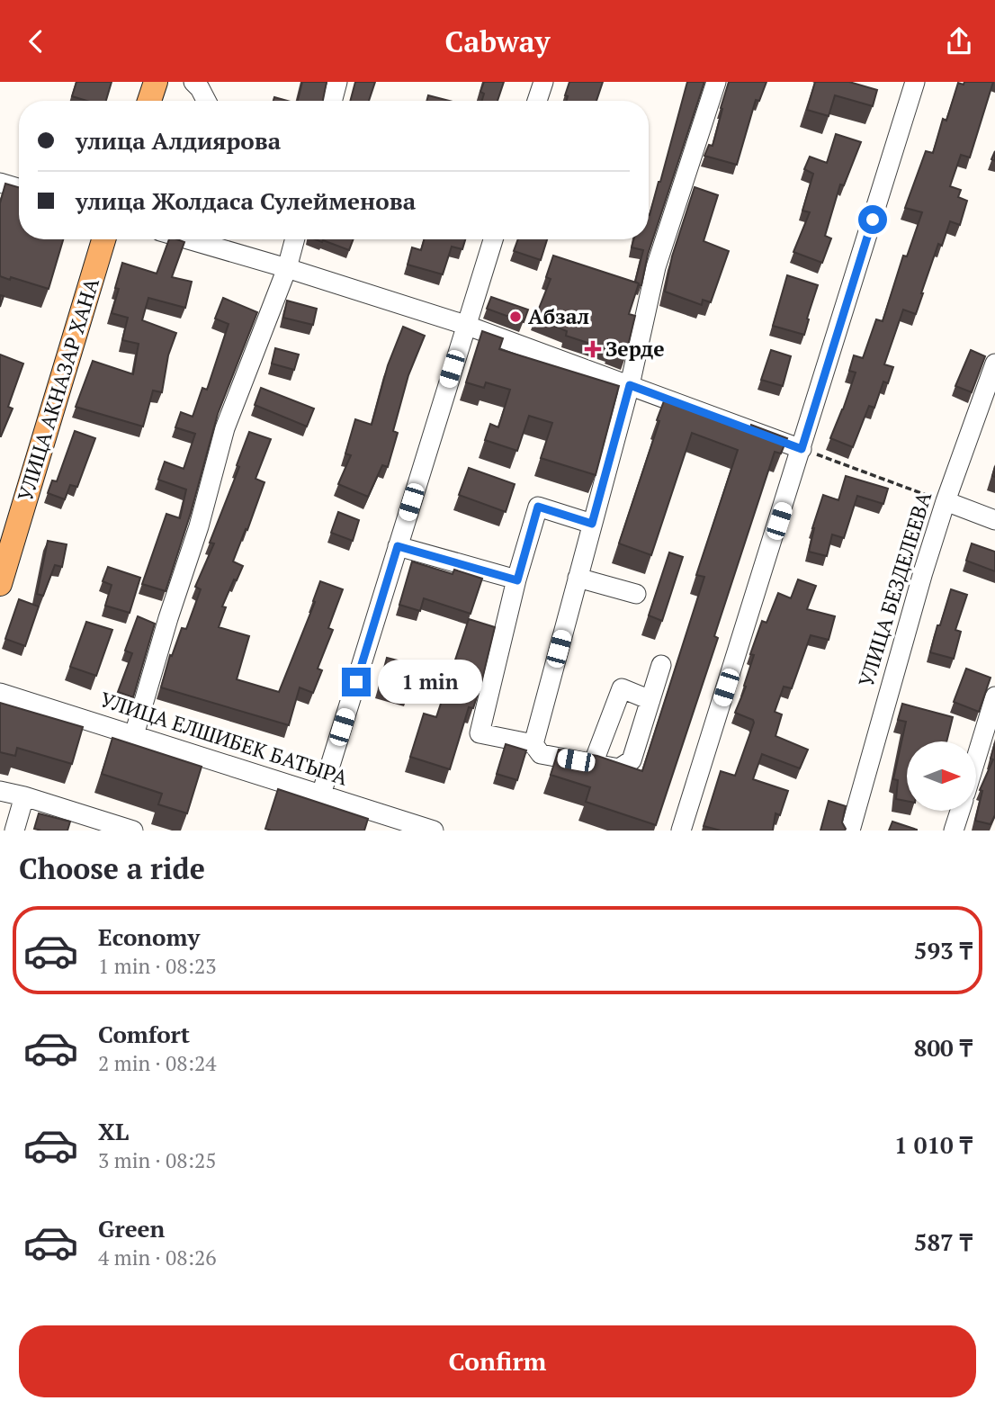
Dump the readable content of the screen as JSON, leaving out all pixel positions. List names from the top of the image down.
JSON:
{
  "streets": {
    "main road": ["УЛИЦА АКНАЗАР ХАНА"],
    "street": ["УЛИЦА БЕЗДЕЛЕЕВА", "УЛИЦА ЕЛШИБЕК БАТЫРА"]
  },
  "places": {
    "other": ["Абзал"],
    "health": ["Зерде"]
  },
  "north": "right",
  "page": {
    "header": "Cabway",
    "banner": ["улица Алдиярова", "улица Жолдаса Сулейменова"],
    "bubble": "1 min",
    "heading": "Choose a ride",
    "list": [
      {
        "name": "Economy",
        "note": "1 min · 08:23",
        "value": "593 ₸"
      },
      {
        "name": "Comfort",
        "note": "2 min · 08:24",
        "value": "800 ₸"
      },
      {
        "name": "XL",
        "note": "3 min · 08:25",
        "value": "1 010 ₸"
      },
      {
        "name": "Green",
        "note": "4 min · 08:26",
        "value": "587 ₸"
      }
    ],
    "buttons": "Confirm"
  }
}
